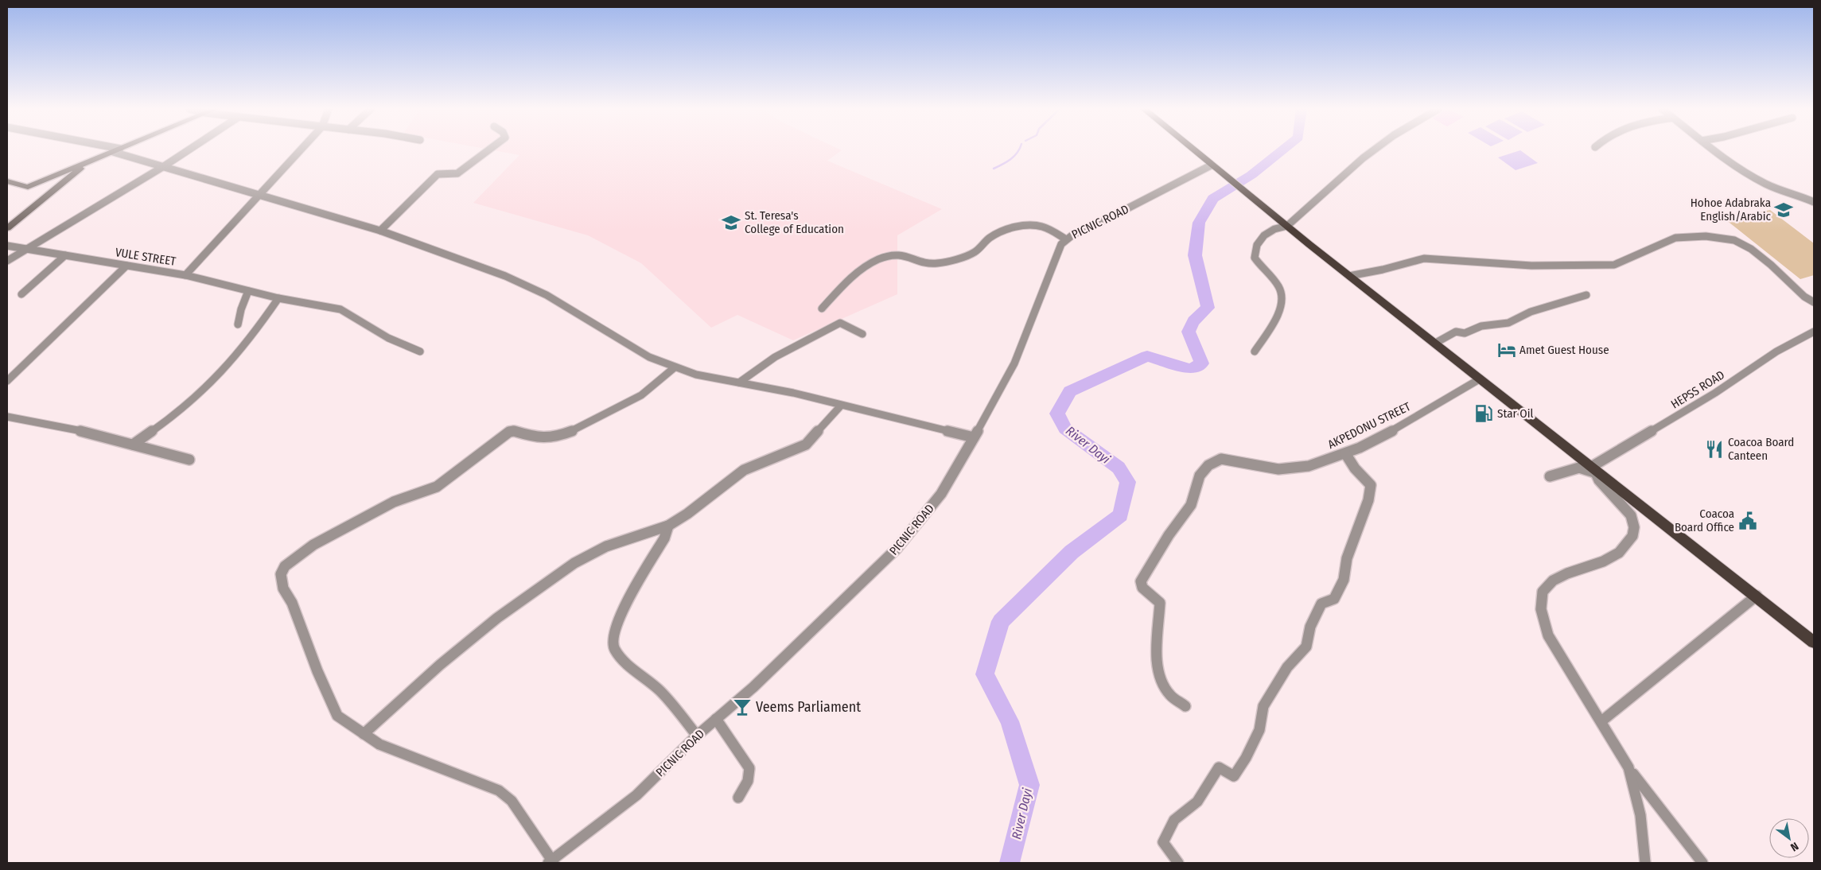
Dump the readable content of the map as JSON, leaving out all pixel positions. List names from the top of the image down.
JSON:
{
  "streets": {
    "street": [
      "PICNIC ROAD",
      "VULE STREET",
      "HEPSS ROAD",
      "AKPEDONU STREET"
    ]
  },
  "water": ["River Dayi"],
  "places": {
    "school or university": ["Hohoe Adabraka English/Arabic", "St. Teresa's College of Education"],
    "hotel": ["Amet Guest House"],
    "fuel station": ["Star Oil"],
    "restaurant": ["Coacoa Board Canteen"],
    "public building": ["Coacoa Board Office"],
    "bar": ["Veems Parliament"]
  },
  "north": "bottom right"
}
